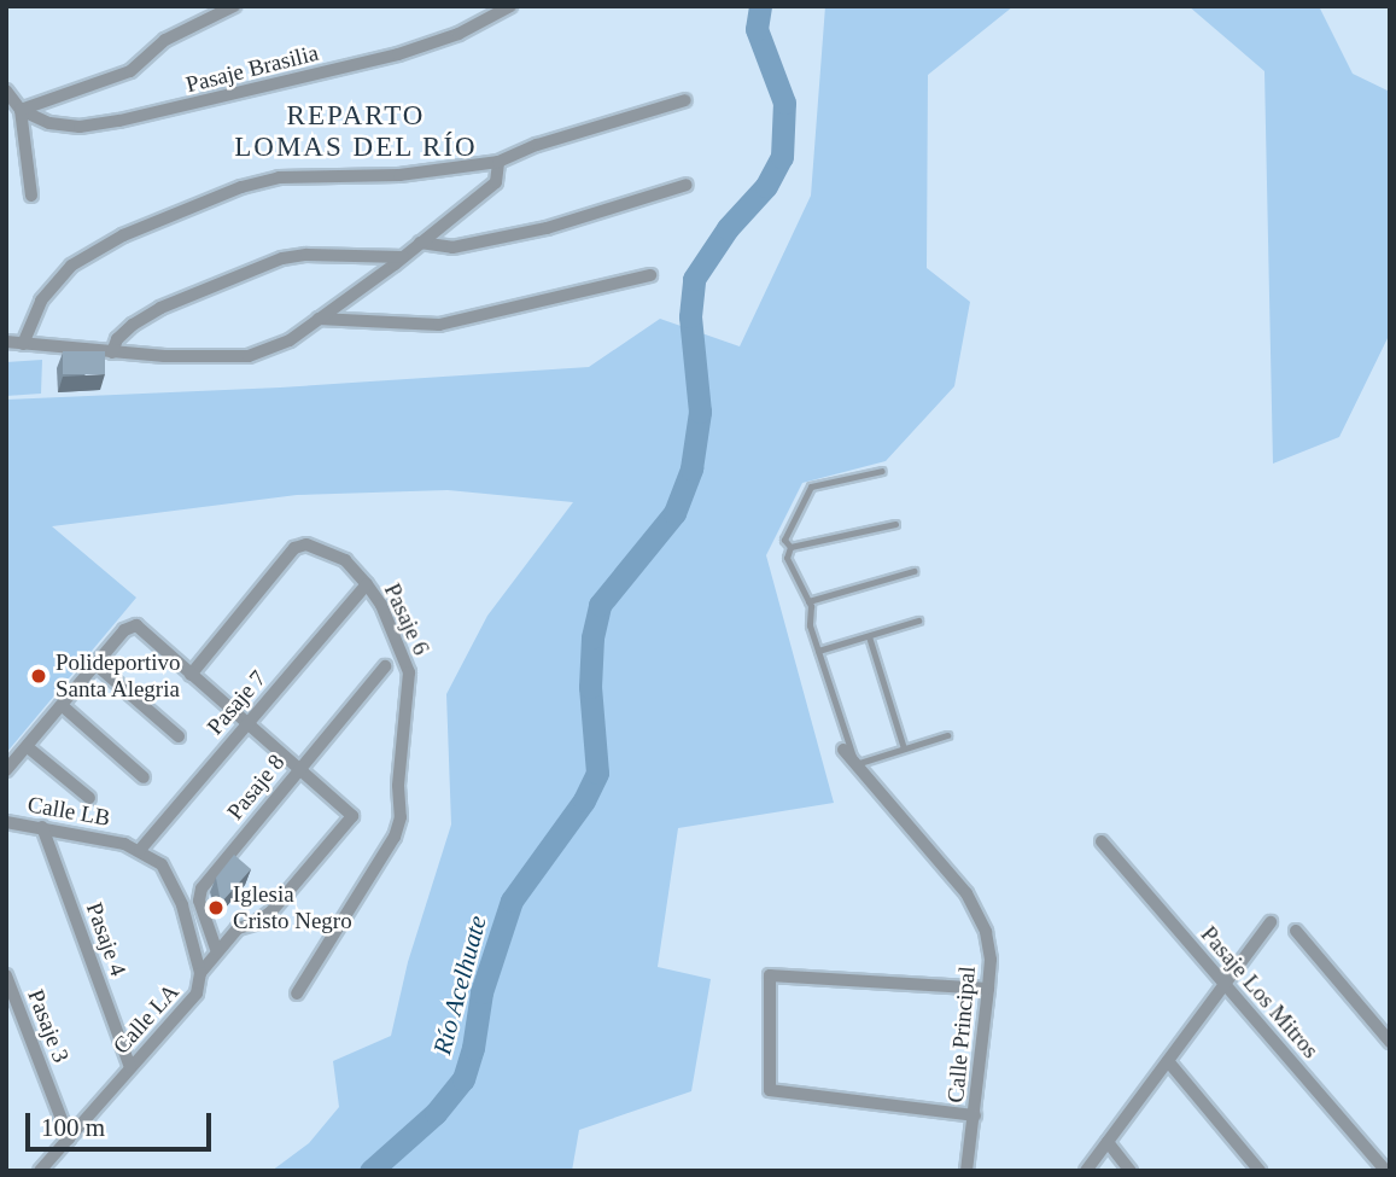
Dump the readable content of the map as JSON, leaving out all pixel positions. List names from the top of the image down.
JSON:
{
  "streets": {
    "street": [
      "Pasaje Brasilia",
      "Pasaje 6",
      "Pasaje 7",
      "Pasaje 8",
      "Calle LB",
      "Pasaje 4",
      "Pasaje Los Mitros",
      "Calle LA",
      "Pasaje 3",
      "Calle Principal"
    ]
  },
  "crossings": [
    ["Pasaje 6", "Pasaje 7"],
    ["Pasaje 7", "Calle LA"],
    ["Calle LB", "Pasaje 4"],
    ["Calle LB", "Calle LA"],
    ["Pasaje 4", "Calle LA"],
    ["Calle LA", "Pasaje 3"]
  ],
  "districts": ["REPARTO LOMAS DEL RÍO"],
  "water": ["Río Acelhuate"],
  "places": ["Polideportivo Santa Alegria", "Iglesia Cristo Negro"],
  "scale_bar": "100 m"
}
